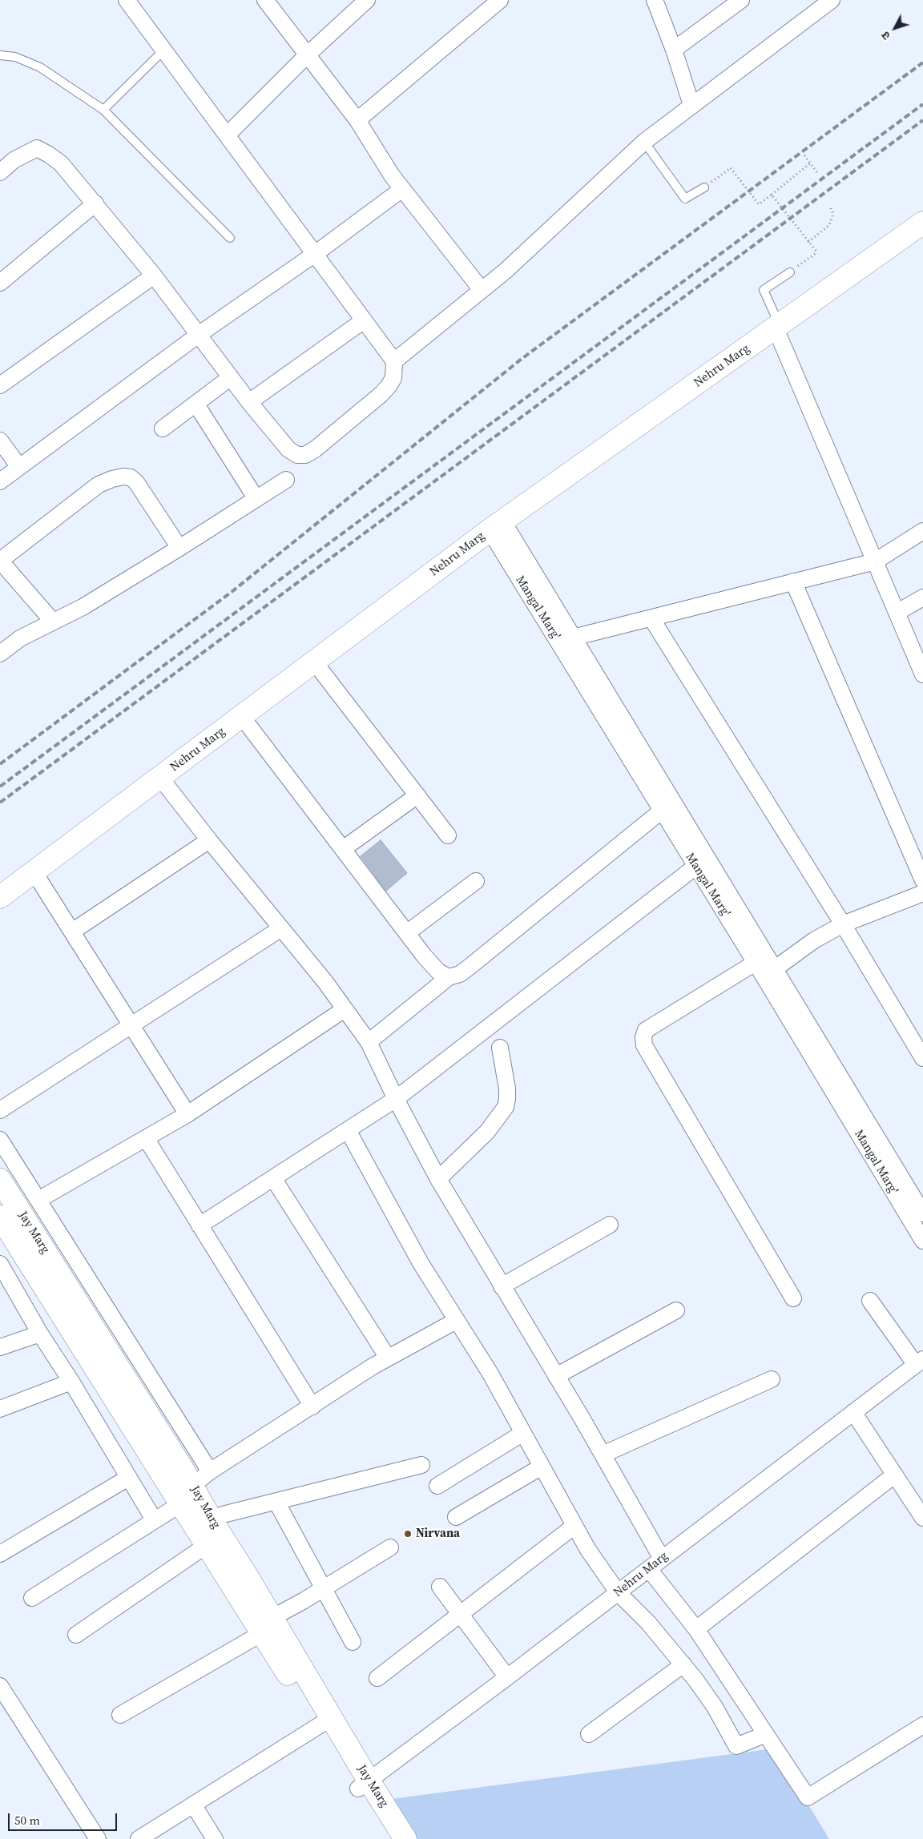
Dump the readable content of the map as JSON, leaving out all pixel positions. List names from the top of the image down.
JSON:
{
  "streets": {
    "main road": ["Nehru Marg", "Jay Marg"],
    "street": ["Mangal Marg'"]
  },
  "crossings": [
    ["Nehru Marg", "Mangal Marg'"],
    ["Nehru Marg", "Jay Marg"]
  ],
  "places": ["Nirvana"],
  "scale_bar": "50 m",
  "north": "bottom left"
}
